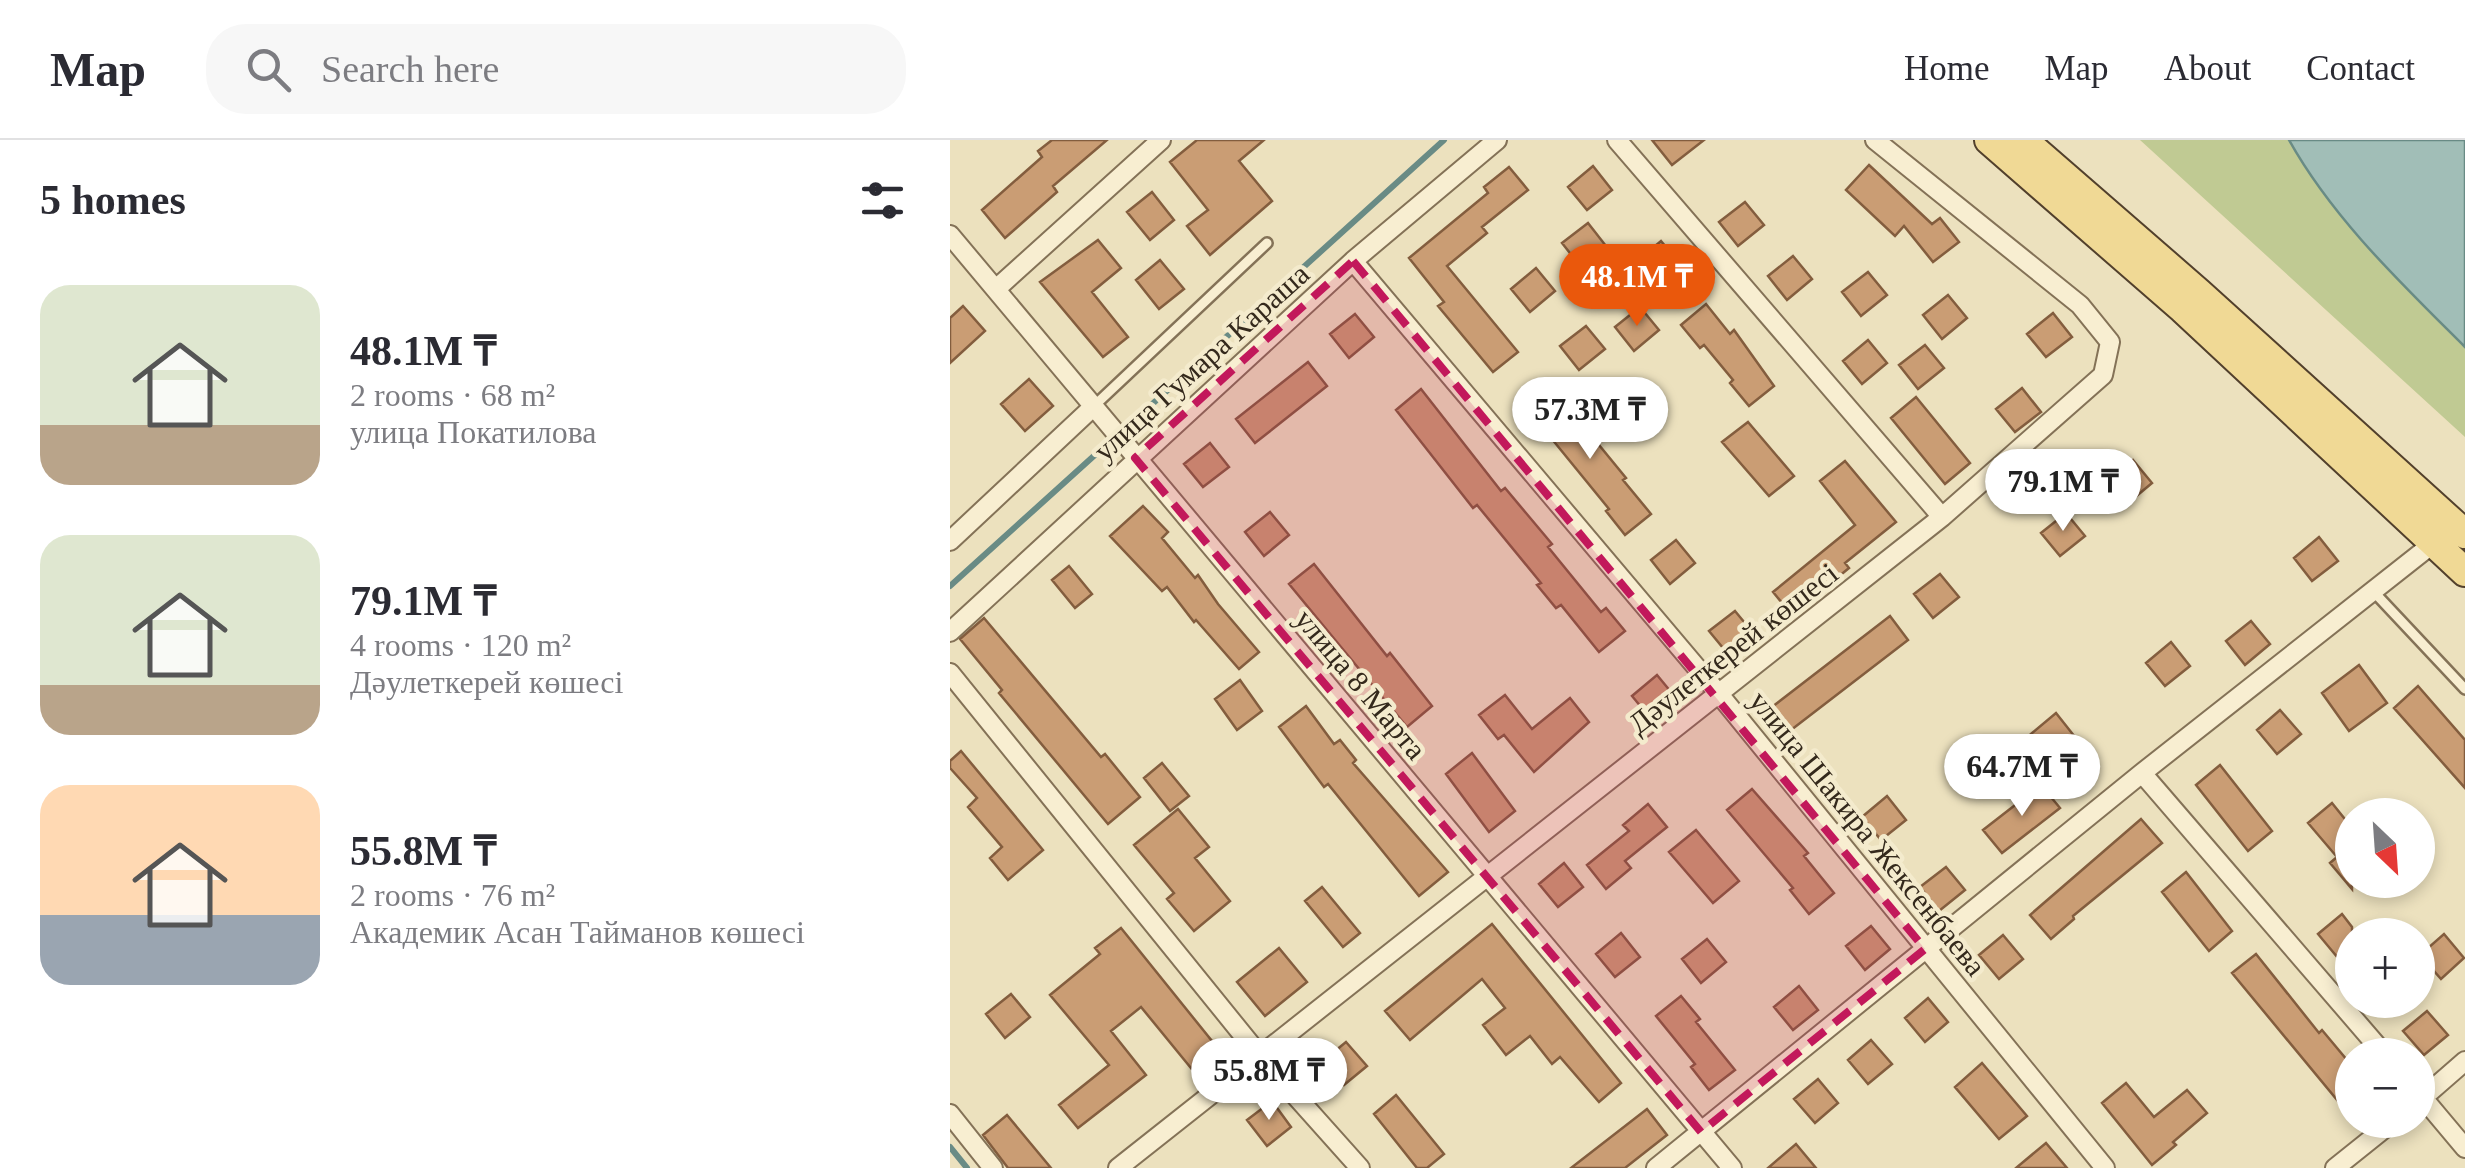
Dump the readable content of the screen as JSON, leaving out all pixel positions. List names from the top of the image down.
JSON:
{
  "streets": {
    "street": [
      "улица Гумара Караша",
      "Дәулеткерей көшесі",
      "улица 8 Марта",
      "улица Шакира Жексенбаева"
    ]
  },
  "crossings": [
    ["улица Гумара Караша", "улица 8 Марта"],
    ["улица Гумара Караша", "улица Шакира Жексенбаева"],
    ["Дәулеткерей көшесі", "улица 8 Марта"],
    ["Дәулеткерей көшесі", "улица Шакира Жексенбаева"]
  ],
  "north": "bottom right",
  "page": {
    "header": "Map",
    "search": "Search here",
    "nav": [
      "Home",
      "Map",
      "About",
      "Contact"
    ],
    "heading": "5 homes",
    "price": [
      "48.1M ₸",
      "57.3M ₸",
      "79.1M ₸",
      "64.7M ₸",
      "55.8M ₸"
    ],
    "list": [
      {
        "name": "48.1M ₸",
        "note": "2 rooms · 68 m² · улица Покатилова"
      },
      {
        "name": "79.1M ₸",
        "note": "4 rooms · 120 m² · Дәулеткерей көшесі"
      },
      {
        "name": "55.8M ₸",
        "note": "2 rooms · 76 m² · Академик Асан Тайманов көшесі"
      }
    ],
    "map_buttons": ["+", "−"]
  }
}
